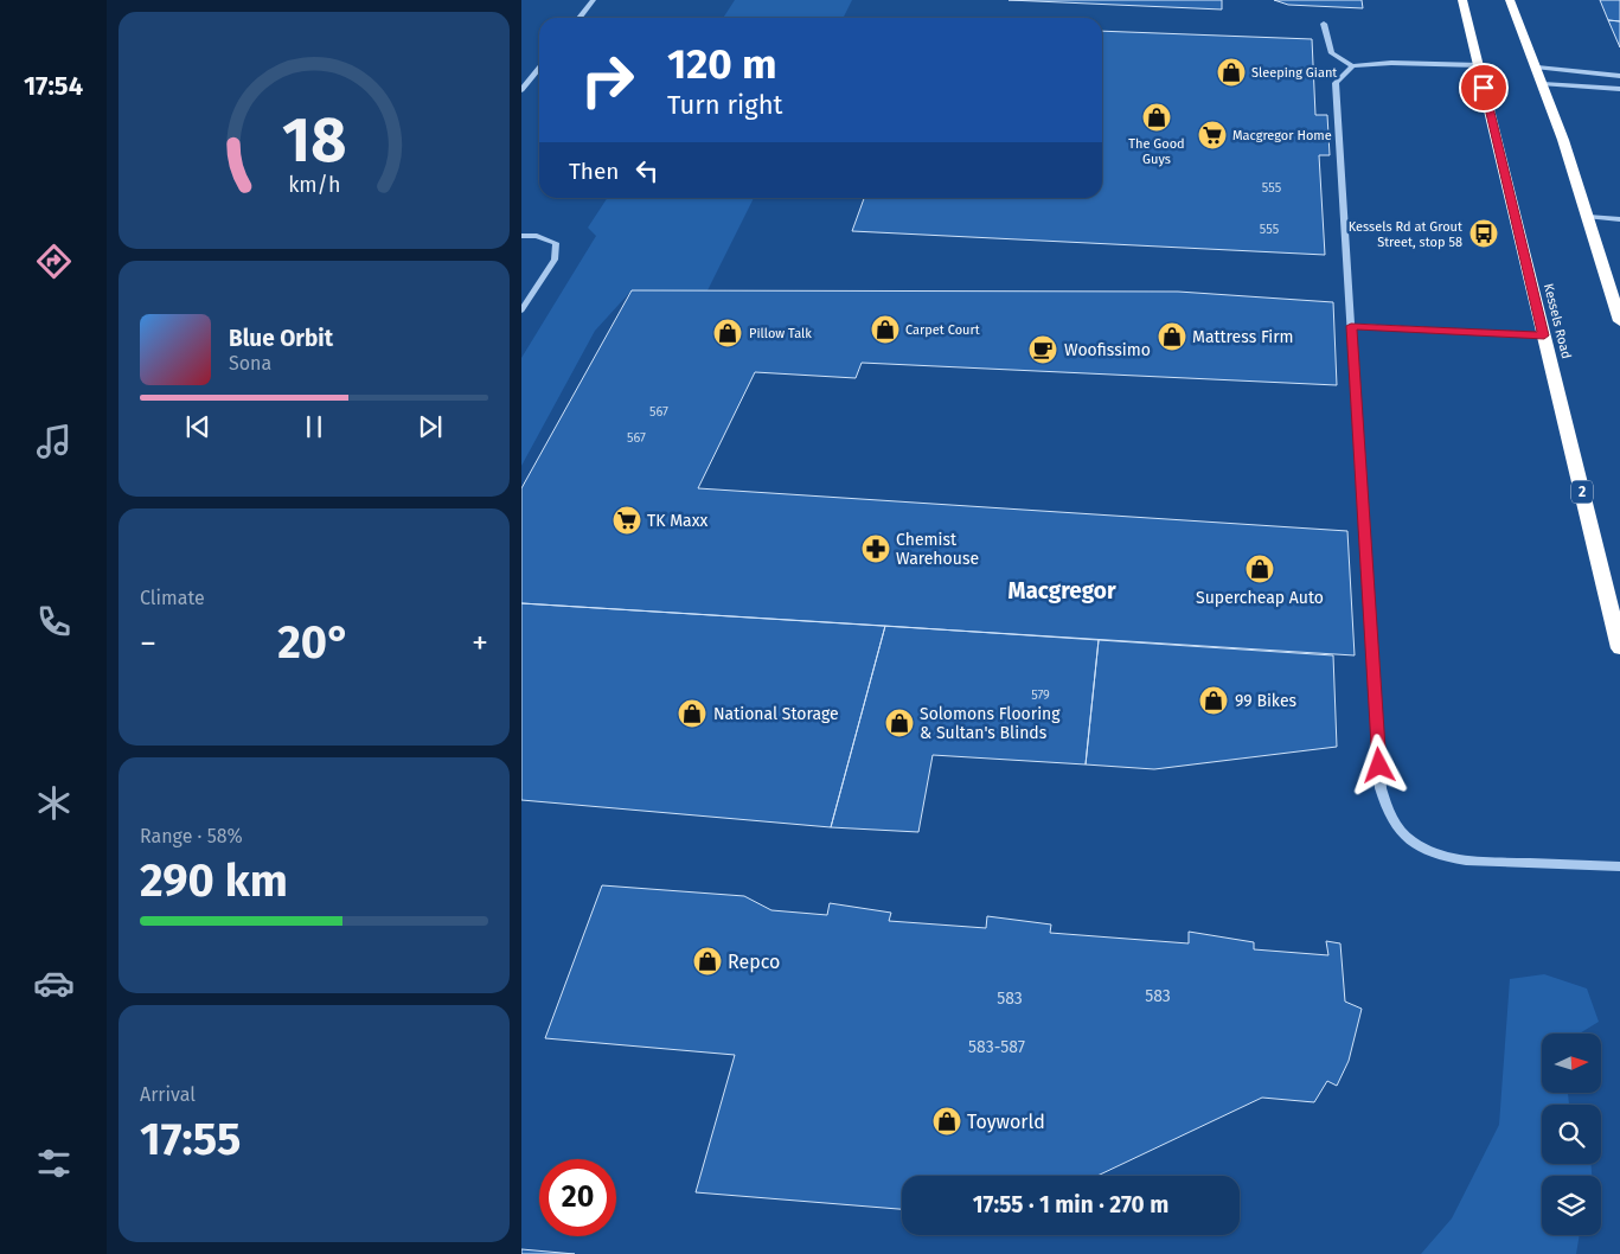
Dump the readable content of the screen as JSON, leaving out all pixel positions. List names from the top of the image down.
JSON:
{
  "streets": {
    "highway": ["Kessels Road", "2"]
  },
  "districts": ["Macgregor"],
  "places": {
    "shop": [
      "Sleeping Giant",
      "The Good Guys",
      "Carpet Court",
      "Pillow Talk",
      "Mattress Firm",
      "Supercheap Auto",
      "99 Bikes",
      "National Storage",
      "Solomons Flooring & Sultan's Blinds",
      "Repco",
      "Toyworld"
    ],
    "supermarket": ["Macgregor Home", "TK Maxx"],
    "bus stop": ["Kessels Rd at Grout Street, stop 58"],
    "cafe": ["Woofissimo"],
    "pharmacy": ["Chemist Warehouse"]
  },
  "house_numbers": [
    "555",
    "555",
    "567",
    "567",
    "579",
    "583",
    "583",
    "583-587"
  ],
  "north": "right",
  "page": {
    "tabs": "17:54",
    "turn": ["120 m", "Turn right"],
    "then": "Then",
    "song": ["Blue Orbit", "Sona"],
    "tile": [
      "Climate",
      ["Range · 58%", "290 km"],
      ["Arrival", "17:55"]
    ],
    "heat": ["−", "20°", "+"],
    "limit": "20",
    "trip": "17:55 · 1 min · 270 m",
    "gauge": ["18", "km/h"]
  }
}
